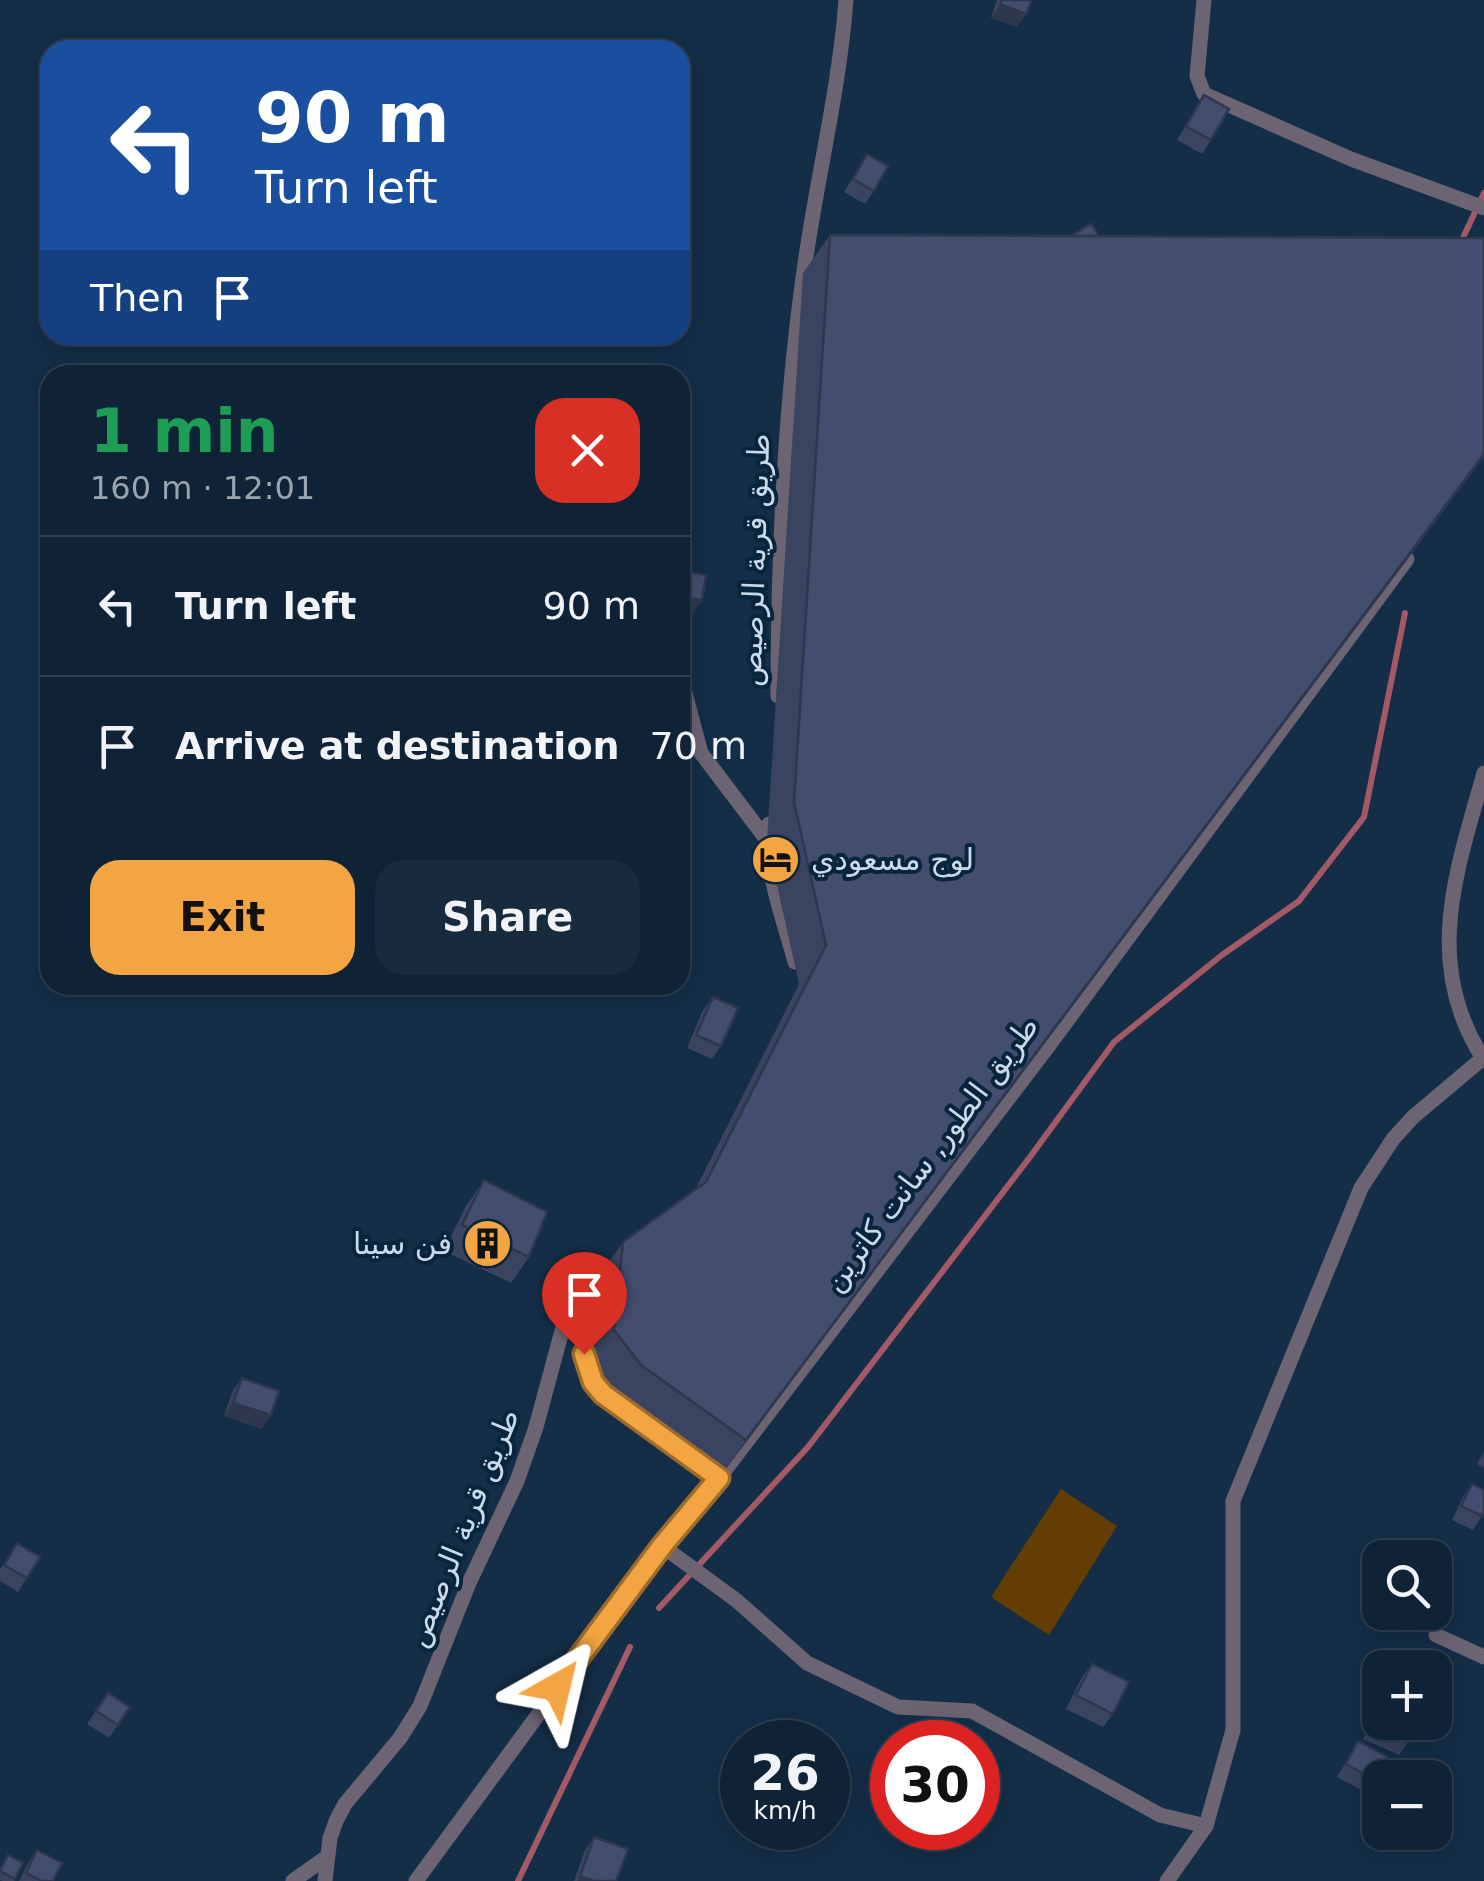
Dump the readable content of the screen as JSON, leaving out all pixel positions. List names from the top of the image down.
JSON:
{
  "streets": {
    "street": ["طريق قرية الرصيص", "طريق الطور, سانت كاترين"]
  },
  "places": {
    "hotel": ["لوج مسعودي"],
    "building": ["فن سينا"]
  },
  "page": {
    "turn": ["90 m", "Turn left"],
    "then": "Then",
    "heading": ["1 min", "160 m · 12:01"],
    "list": [
      {
        "name": "Turn left",
        "value": "90 m"
      },
      {
        "name": "Arrive at destination",
        "value": "70 m"
      }
    ],
    "buttons": ["Exit", "Share"],
    "map_buttons": ["+", "−"],
    "speed": "26 km/h",
    "limit": "30"
  }
}
